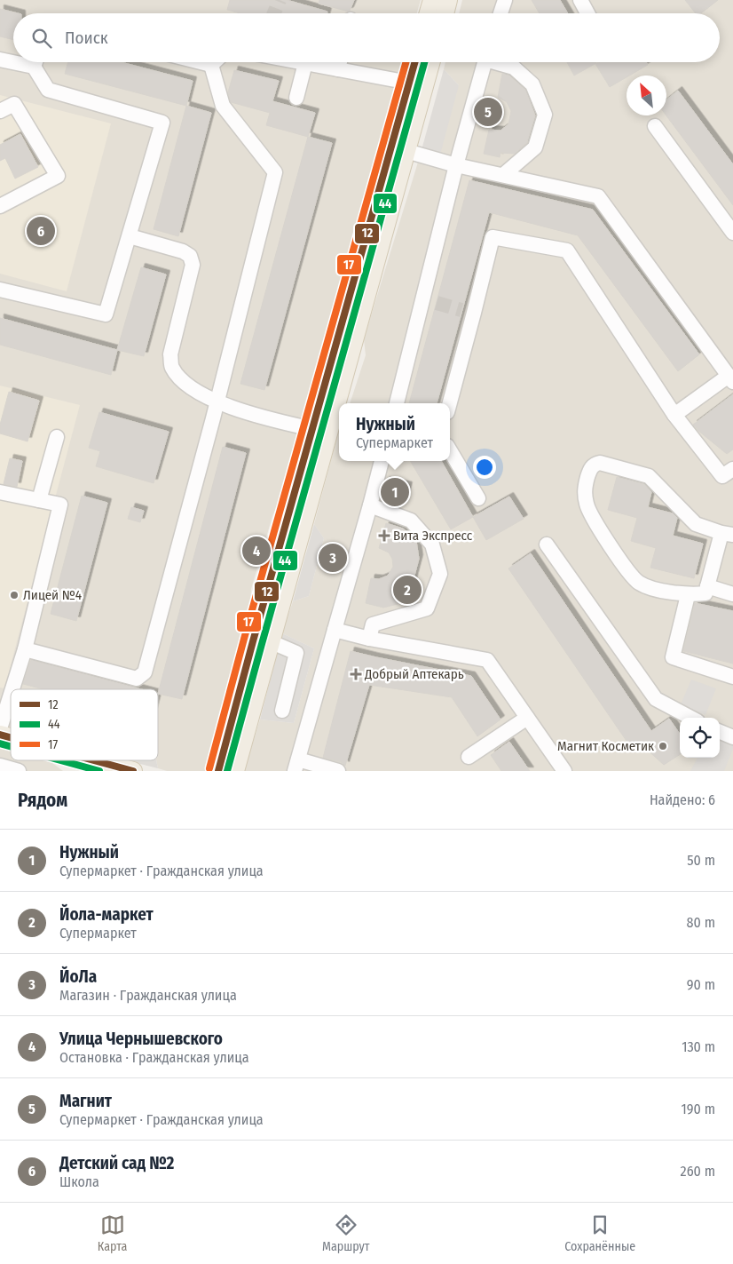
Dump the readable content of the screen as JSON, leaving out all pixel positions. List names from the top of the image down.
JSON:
{
  "places": {
    "health": ["Вита Экспресс", "Добрый Аптекарь"],
    "other": ["Лицей №4", "Магнит Косметик"]
  },
  "lines": ["transit line 12", "transit line 44", "transit line 17"],
  "legend": ["12", "44", "17"],
  "north": "top left",
  "page": {
    "search": "Поиск",
    "pins": [
      "5",
      "6",
      "1",
      "4",
      "3",
      "2"
    ],
    "popup": ["Нужный", "Супермаркет"],
    "heading": ["Рядом", "Найдено: 6"],
    "list": [
      {
        "mark": "1",
        "name": "Нужный",
        "note": "Супермаркет · Гражданская улица",
        "value": "50 m"
      },
      {
        "mark": "2",
        "name": "Йола-маркет",
        "note": "Супермаркет",
        "value": "80 m"
      },
      {
        "mark": "3",
        "name": "ЙоЛа",
        "note": "Магазин · Гражданская улица",
        "value": "90 m"
      },
      {
        "mark": "4",
        "name": "Улица Чернышевского",
        "note": "Остановка · Гражданская улица",
        "value": "130 m"
      },
      {
        "mark": "5",
        "name": "Магнит",
        "note": "Супермаркет · Гражданская улица",
        "value": "190 m"
      },
      {
        "mark": "6",
        "name": "Детский сад №2",
        "note": "Школа",
        "value": "260 m"
      }
    ],
    "nav": ["Карта", "Маршрут", "Сохранённые"]
  }
}
